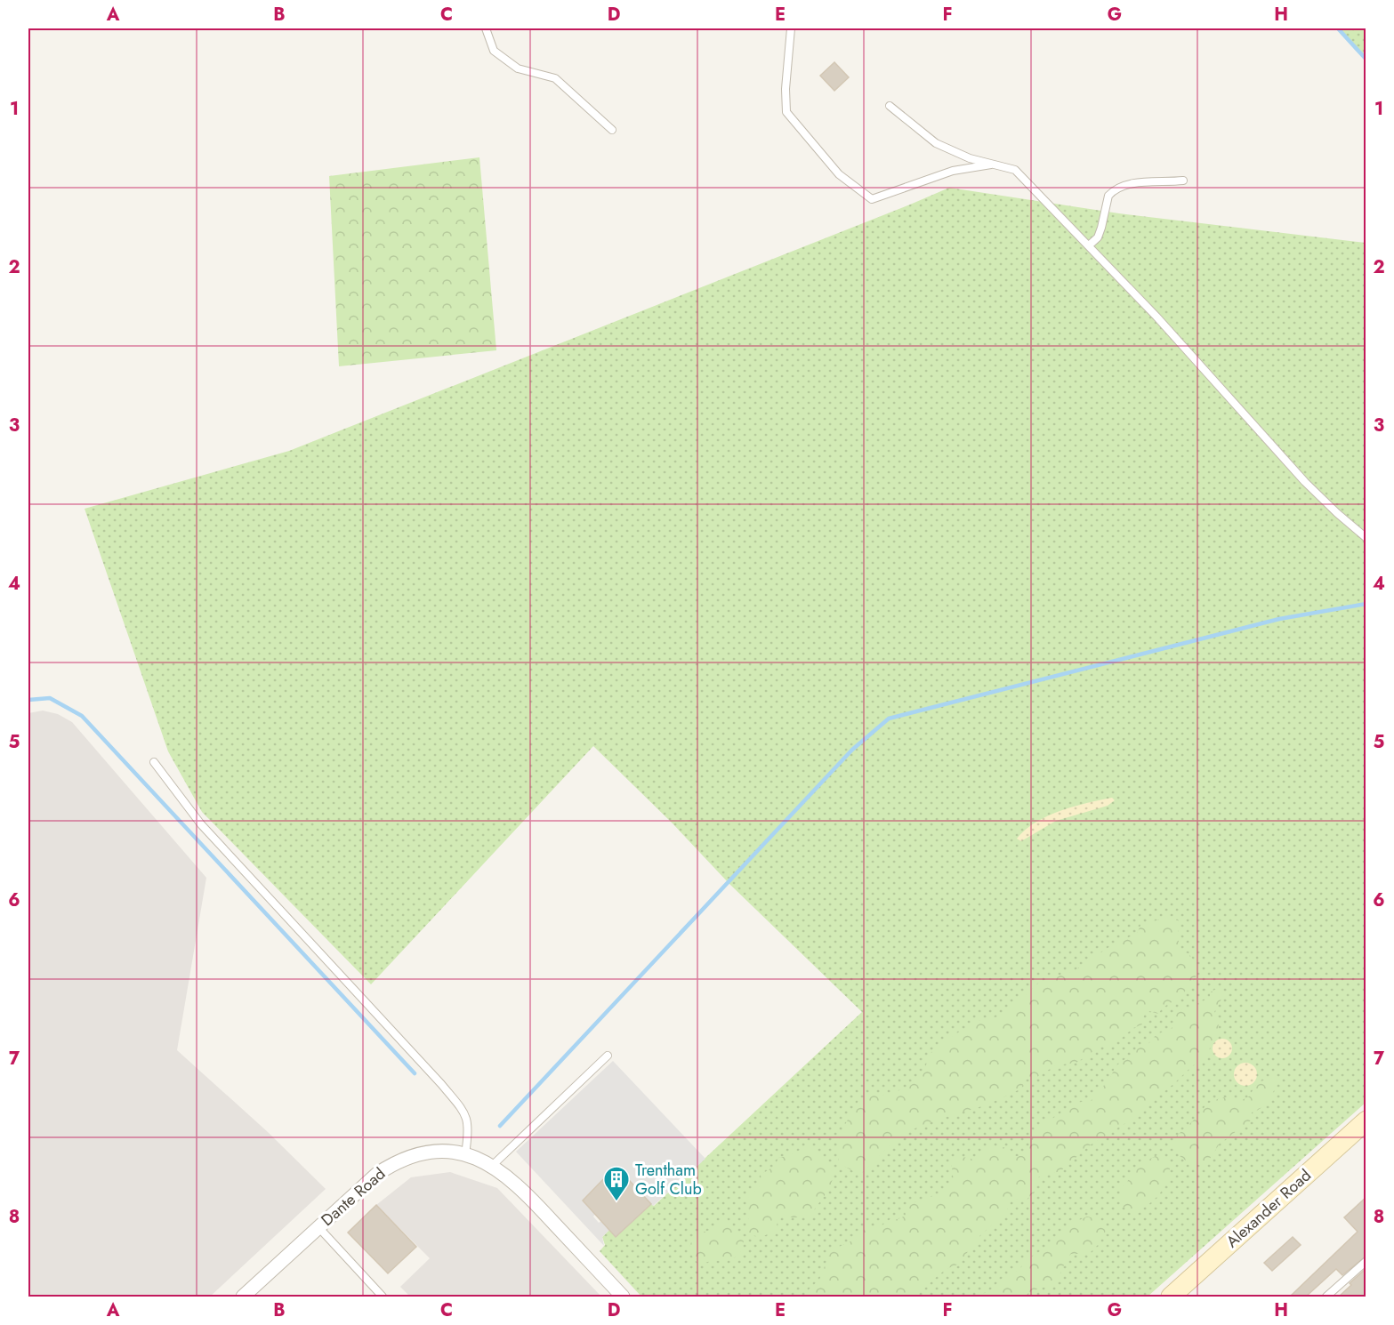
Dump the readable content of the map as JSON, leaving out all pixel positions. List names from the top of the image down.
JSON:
{
  "streets": {
    "street": ["Dante Road", "Alexander Road"]
  },
  "places": {
    "building": ["Trentham Golf Club"]
  },
  "grid": {
    "columns": [
      "A",
      "B",
      "C",
      "D",
      "E",
      "F",
      "G",
      "H"
    ],
    "rows": [
      "1",
      "2",
      "3",
      "4",
      "5",
      "6",
      "7",
      "8"
    ]
  }
}
